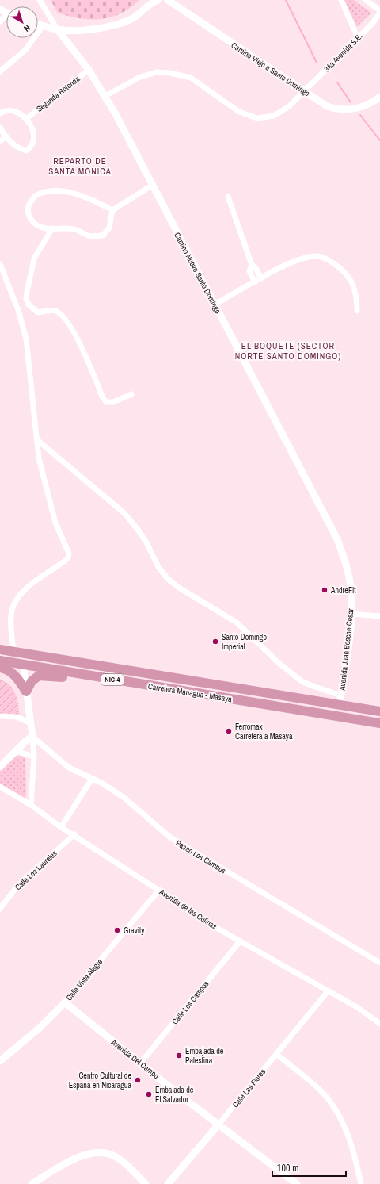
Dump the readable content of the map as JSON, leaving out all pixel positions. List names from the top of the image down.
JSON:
{
  "streets": {
    "highway": ["NIC-4", "Carretera Managua - Masaya"],
    "street": [
      "34a Avenida S.E.",
      "Camino Viejo a Santo Domingo",
      "Segunda Rotonda",
      "Camino Nuevo Santo Domingo",
      "Avenida Juan Bosche Cesar",
      "Paseo Los Campos",
      "Calle Los Laureles",
      "Avenida de las Colinas",
      "Calle Vista Alegre",
      "Calle Los Campos",
      "Avenida Del Campo",
      "Calle Las Flores"
    ]
  },
  "crossings": [
    ["34a Avenida S.E.", "Camino Viejo a Santo Domingo"],
    ["34a Avenida S.E.", "Camino Nuevo Santo Domingo"],
    ["Segunda Rotonda", "Camino Nuevo Santo Domingo"],
    ["Camino Nuevo Santo Domingo", "Avenida Juan Bosche Cesar"],
    ["Avenida Juan Bosche Cesar", "Carretera Managua - Masaya"],
    ["Calle Los Laureles", "Avenida de las Colinas"],
    ["Avenida de las Colinas", "Calle Vista Alegre"],
    ["Avenida de las Colinas", "Calle Los Campos"],
    ["Avenida de las Colinas", "Calle Las Flores"],
    ["Calle Vista Alegre", "Avenida Del Campo"],
    ["Calle Los Campos", "Avenida Del Campo"],
    ["Avenida Del Campo", "Calle Las Flores"]
  ],
  "districts": ["REPARTO DE SANTA MÓNICA", "EL BOQUETE (SECTOR NORTE SANTO DOMINGO)"],
  "places": [
    "AndreFit",
    "Santo Domingo Imperial",
    "Ferromax Carretera a Masaya",
    "Gravity",
    "Embajada de Palestina",
    "Centro Cultural de España en Nicaragua",
    "Embajada de El Salvador"
  ],
  "scale_bar": "100 m",
  "north": "bottom right"
}
